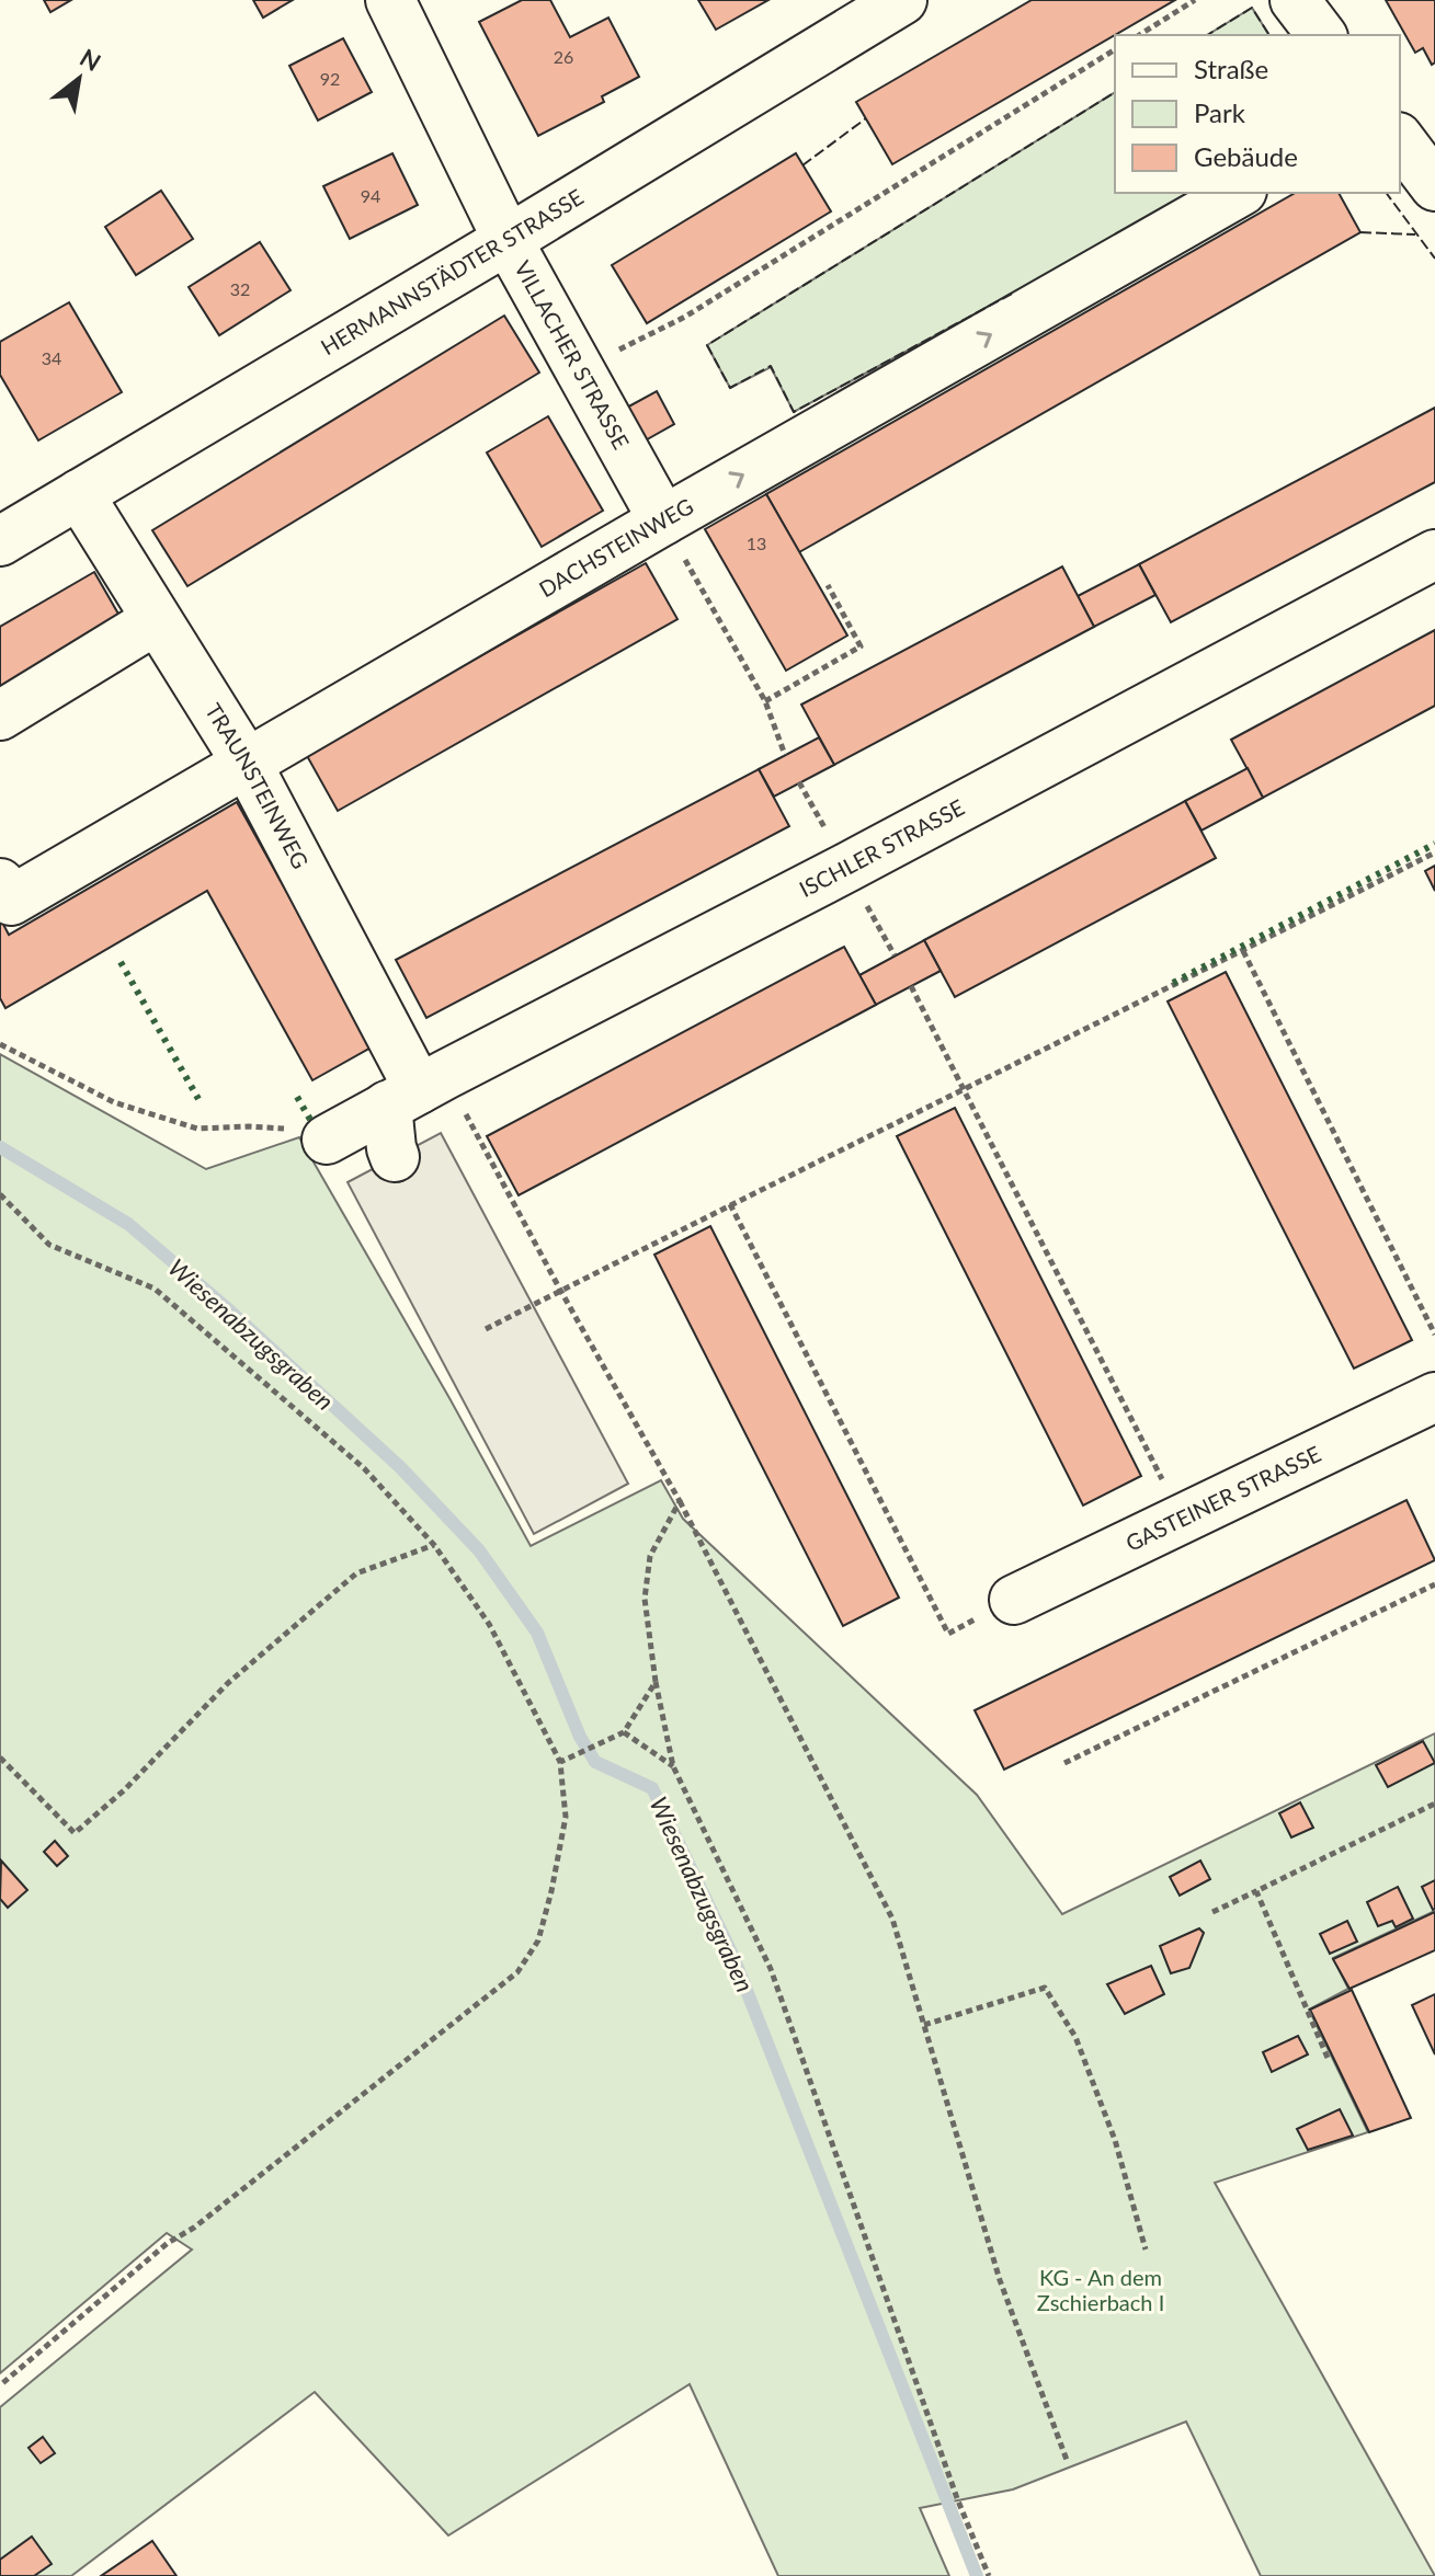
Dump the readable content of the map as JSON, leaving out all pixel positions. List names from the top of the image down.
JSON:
{
  "streets": {
    "street": [
      "HERMANNSTÄDTER STRASSE",
      "VILLACHER STRASSE",
      "DACHSTEINWEG",
      "TRAUNSTEINWEG",
      "ISCHLER STRASSE",
      "GASTEINER STRASSE"
    ]
  },
  "crossings": [
    ["HERMANNSTÄDTER STRASSE", "VILLACHER STRASSE"],
    ["HERMANNSTÄDTER STRASSE", "TRAUNSTEINWEG"],
    ["VILLACHER STRASSE", "DACHSTEINWEG"],
    ["DACHSTEINWEG", "TRAUNSTEINWEG"],
    ["TRAUNSTEINWEG", "ISCHLER STRASSE"]
  ],
  "one_way": ["DACHSTEINWEG"],
  "water": ["Wiesenabzugsgraben"],
  "parks": ["KG - An dem Zschierbach I"],
  "house_numbers": [
    "26",
    "92",
    "94",
    "32",
    "34",
    "13"
  ],
  "legend": ["Straße", "Park", "Gebäude"],
  "north": "top right"
}
